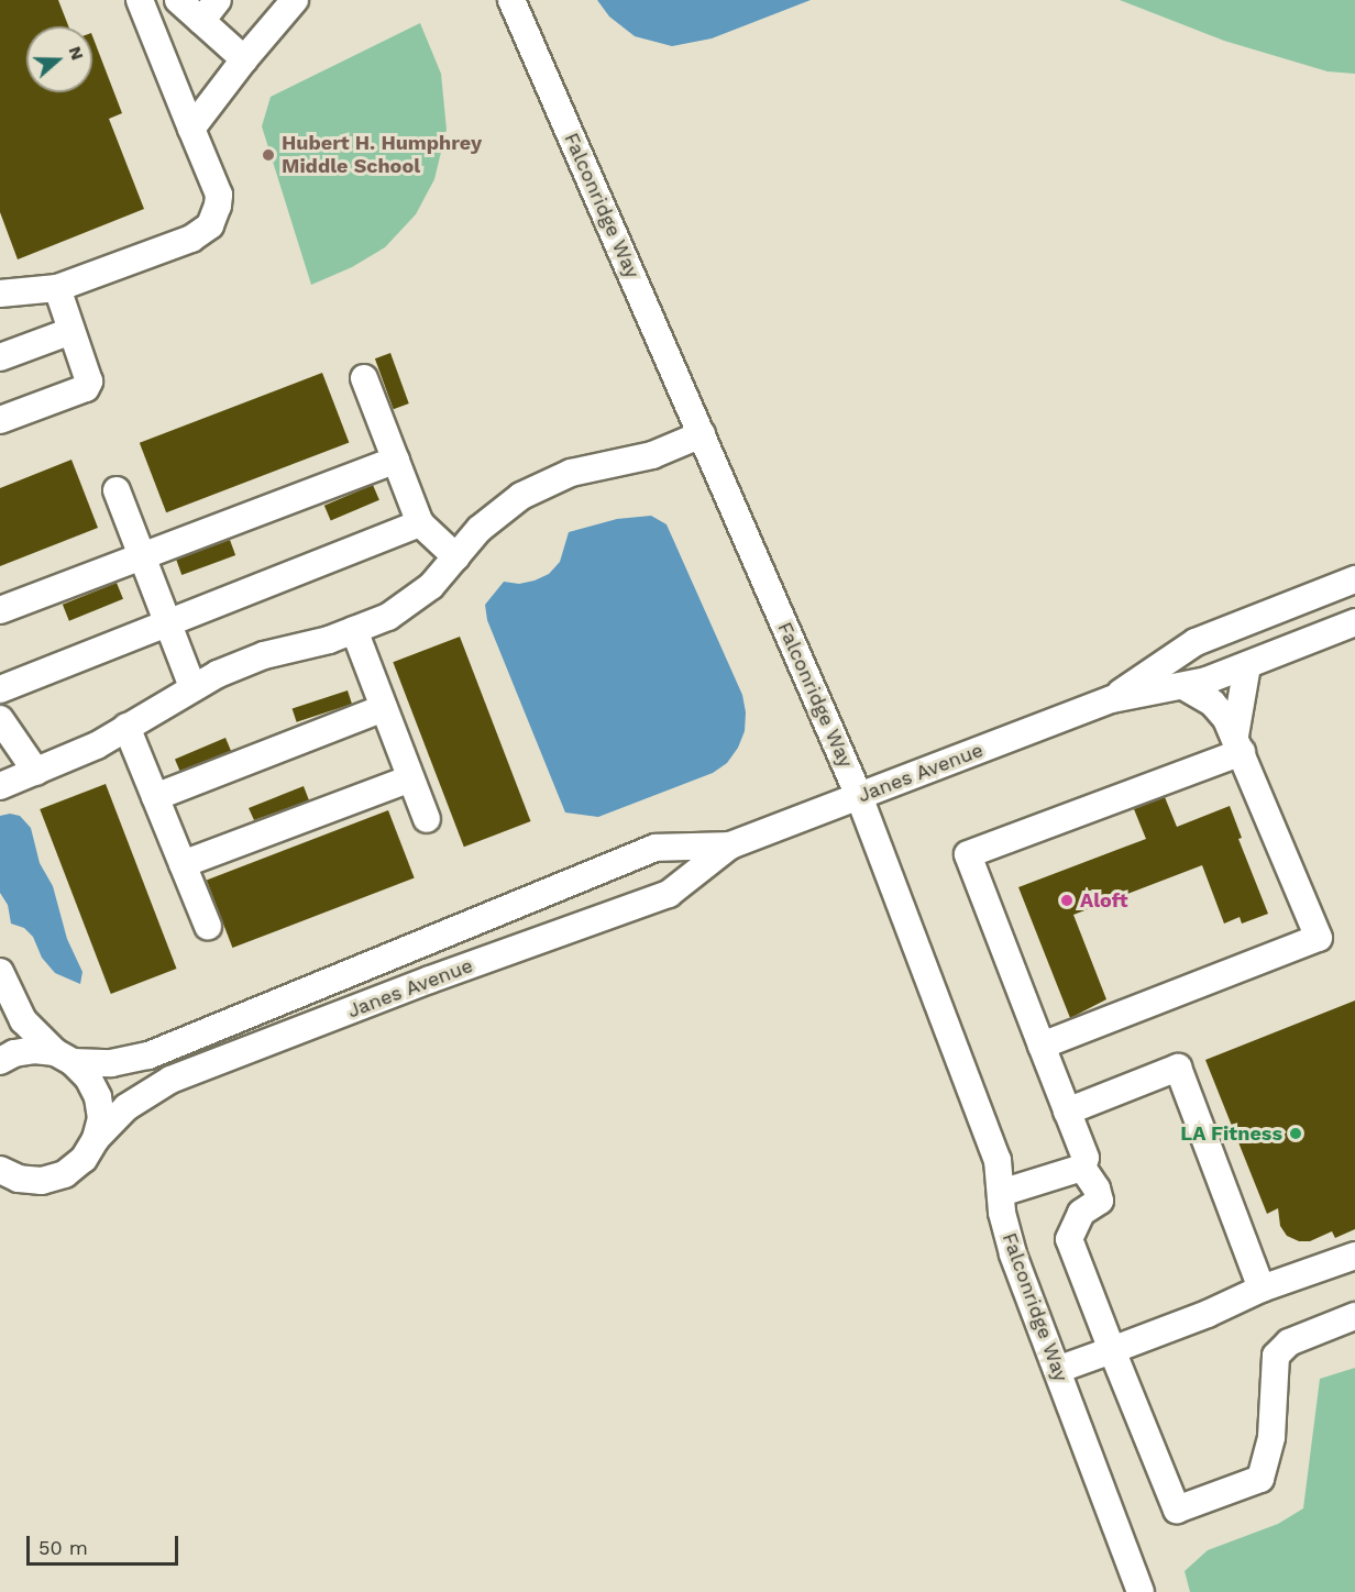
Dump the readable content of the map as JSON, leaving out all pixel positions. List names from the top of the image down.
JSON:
{
  "streets": {
    "street": ["Falconridge Way", "Janes Avenue"]
  },
  "crossings": [
    ["Falconridge Way", "Janes Avenue"]
  ],
  "places": ["Hubert H. Humphrey Middle School", "Aloft", "LA Fitness"],
  "scale_bar": "50 m",
  "north": "right"
}
